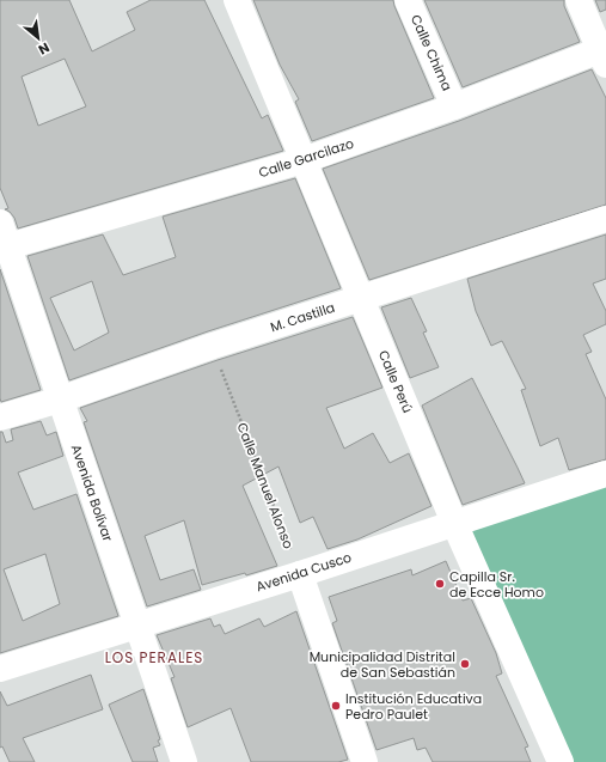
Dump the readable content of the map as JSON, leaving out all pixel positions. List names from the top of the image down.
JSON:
{
  "streets": {
    "street": [
      "Calle Chima",
      "Calle Garcilazo",
      "M. Castilla",
      "Calle Perú",
      "Avenida Bolívar",
      "Avenida Cusco"
    ],
    "path": ["Calle Manuel Alonso"]
  },
  "crossings": [
    ["Calle Chima", "Calle Garcilazo"],
    ["Calle Garcilazo", "Calle Perú"],
    ["Calle Garcilazo", "Avenida Bolívar"],
    ["M. Castilla", "Calle Perú"],
    ["M. Castilla", "Calle Manuel Alonso"],
    ["M. Castilla", "Avenida Bolívar"],
    ["Calle Perú", "Avenida Cusco"],
    ["Calle Manuel Alonso", "Avenida Cusco"],
    ["Avenida Bolívar", "Avenida Cusco"]
  ],
  "districts": ["LOS PERALES"],
  "places": ["Capilla Sr. de Ecce Homo", "Municipalidad Distrital de San Sebastián", "Institución Educativa Pedro Paulet"],
  "north": "bottom right"
}
